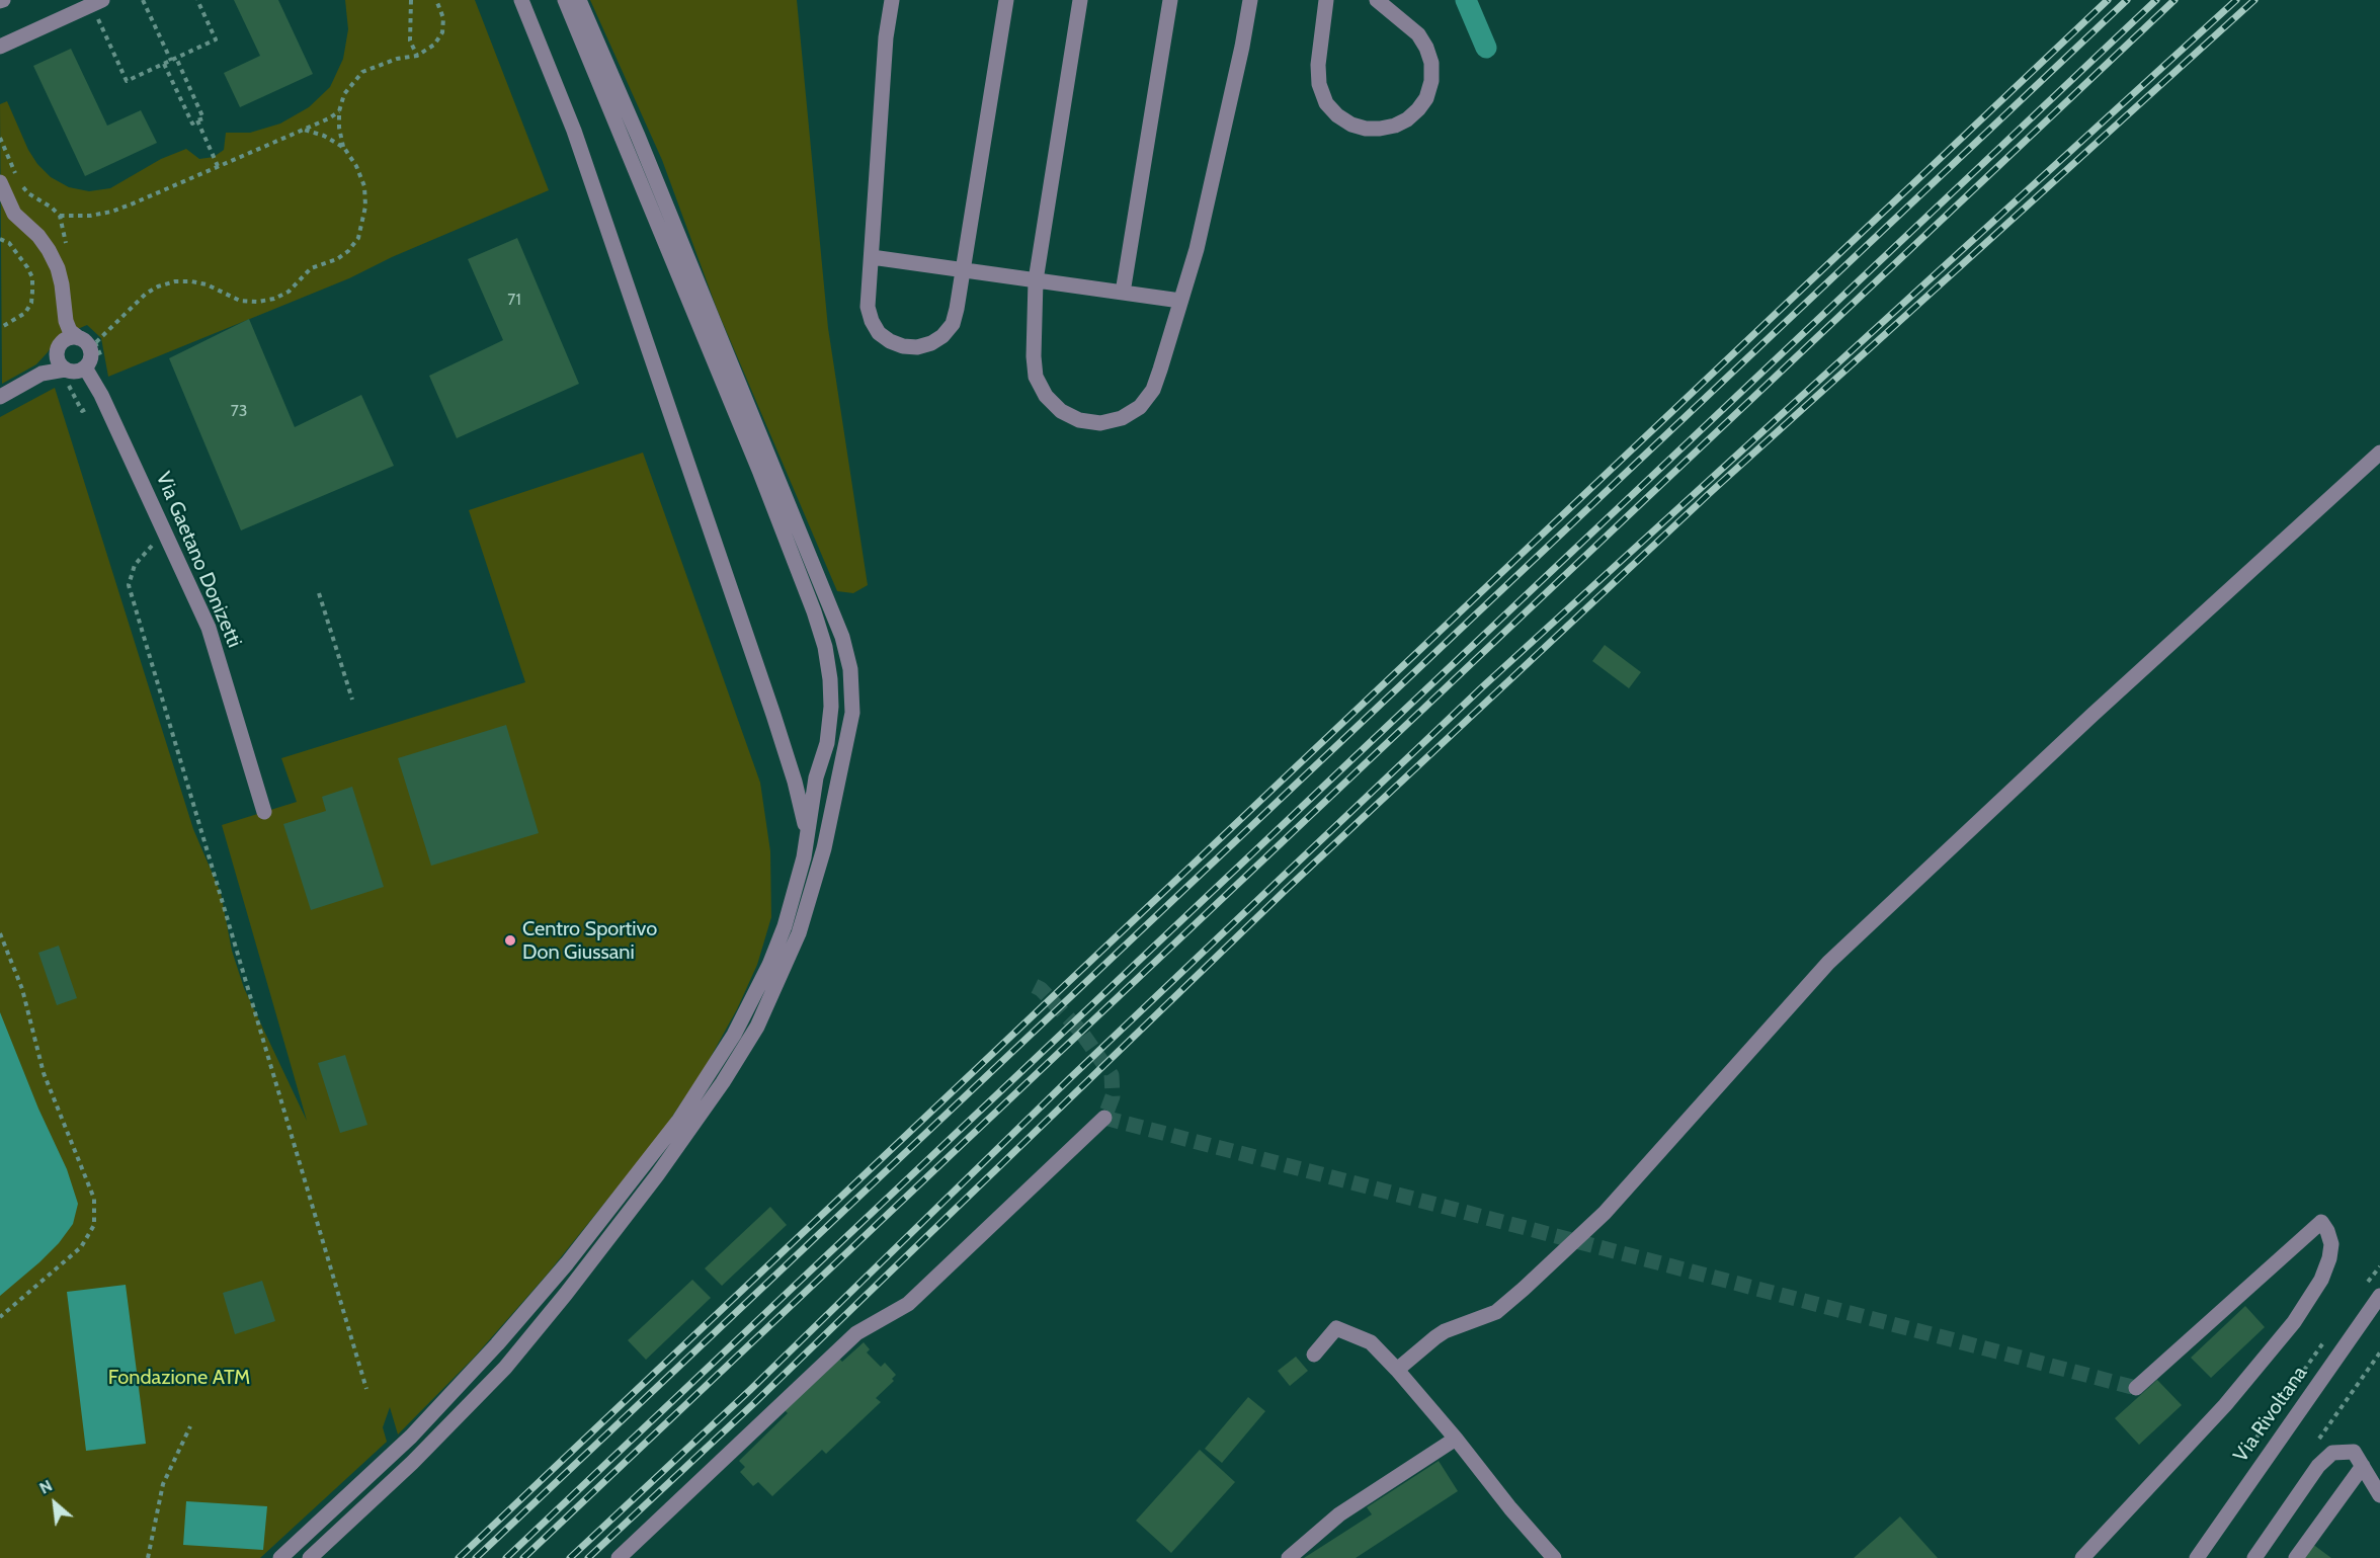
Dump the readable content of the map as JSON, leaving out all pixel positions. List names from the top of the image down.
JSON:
{
  "streets": {
    "street": ["Via Gaetano Donizetti", "Via Rivoltana"]
  },
  "parks": ["Fondazione ATM"],
  "places": ["Centro Sportivo Don Giussani"],
  "house_numbers": ["71", "73"],
  "north": "top left"
}
